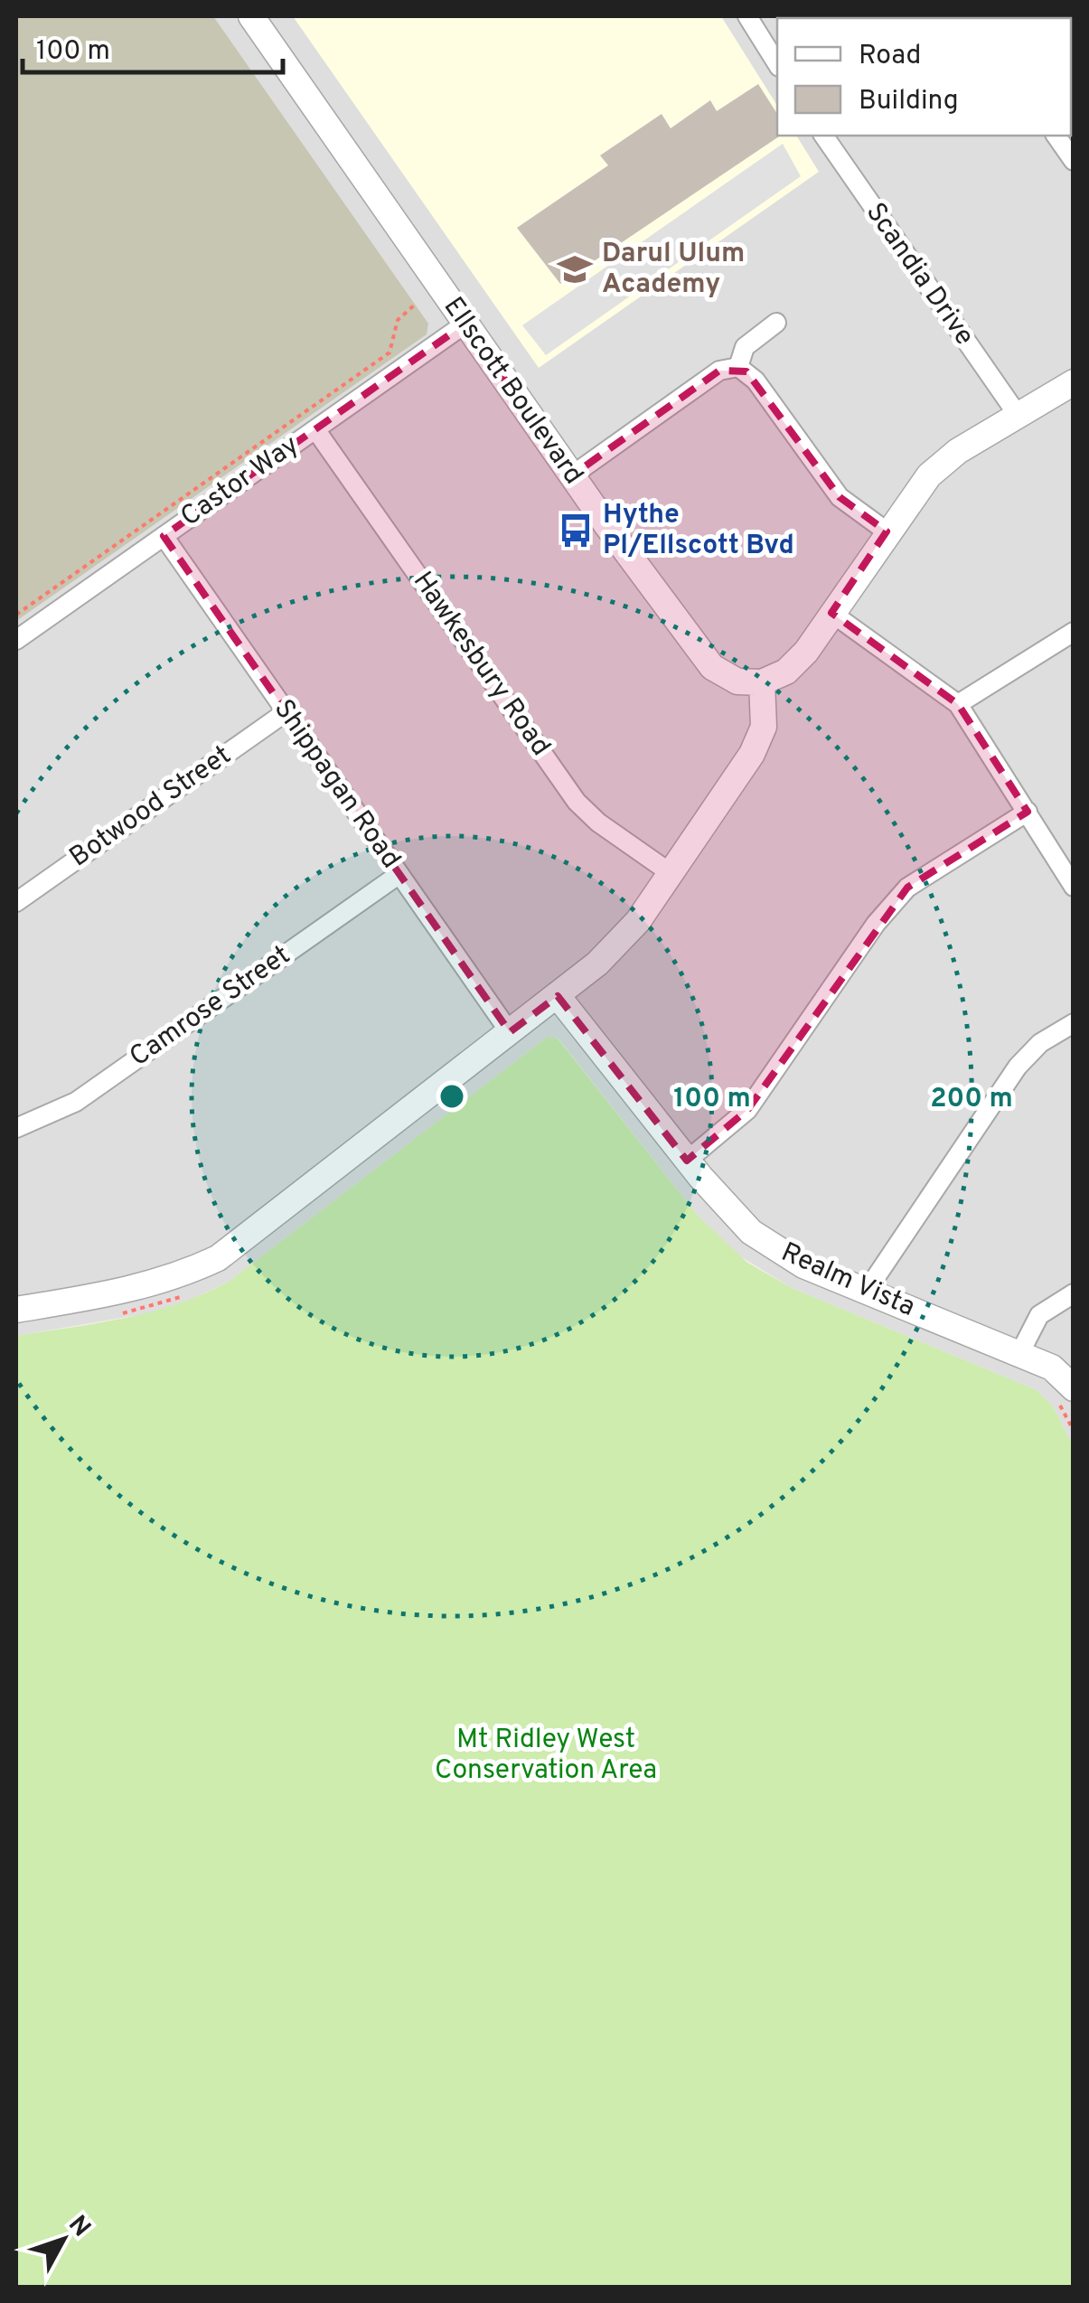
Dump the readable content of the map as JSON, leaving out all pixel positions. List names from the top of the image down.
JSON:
{
  "streets": {
    "street": [
      "Scandia Drive",
      "Ellscott Boulevard",
      "Castor Way",
      "Hawkesbury Road",
      "Shippagan Road",
      "Botwood Street",
      "Camrose Street",
      "Realm Vista"
    ]
  },
  "crossings": [
    ["Ellscott Boulevard", "Castor Way"],
    ["Castor Way", "Hawkesbury Road"],
    ["Castor Way", "Shippagan Road"],
    ["Shippagan Road", "Botwood Street"],
    ["Shippagan Road", "Camrose Street"]
  ],
  "parks": ["Mt Ridley West Conservation Area"],
  "places": {
    "school or university": ["Darul Ulum Academy"],
    "bus stop": ["Hythe Pl/Ellscott Bvd"]
  },
  "legend": ["Road", "Building"],
  "scale_bar": "100 m",
  "north": "top right",
  "rings": ["100 m", "200 m"]
}
